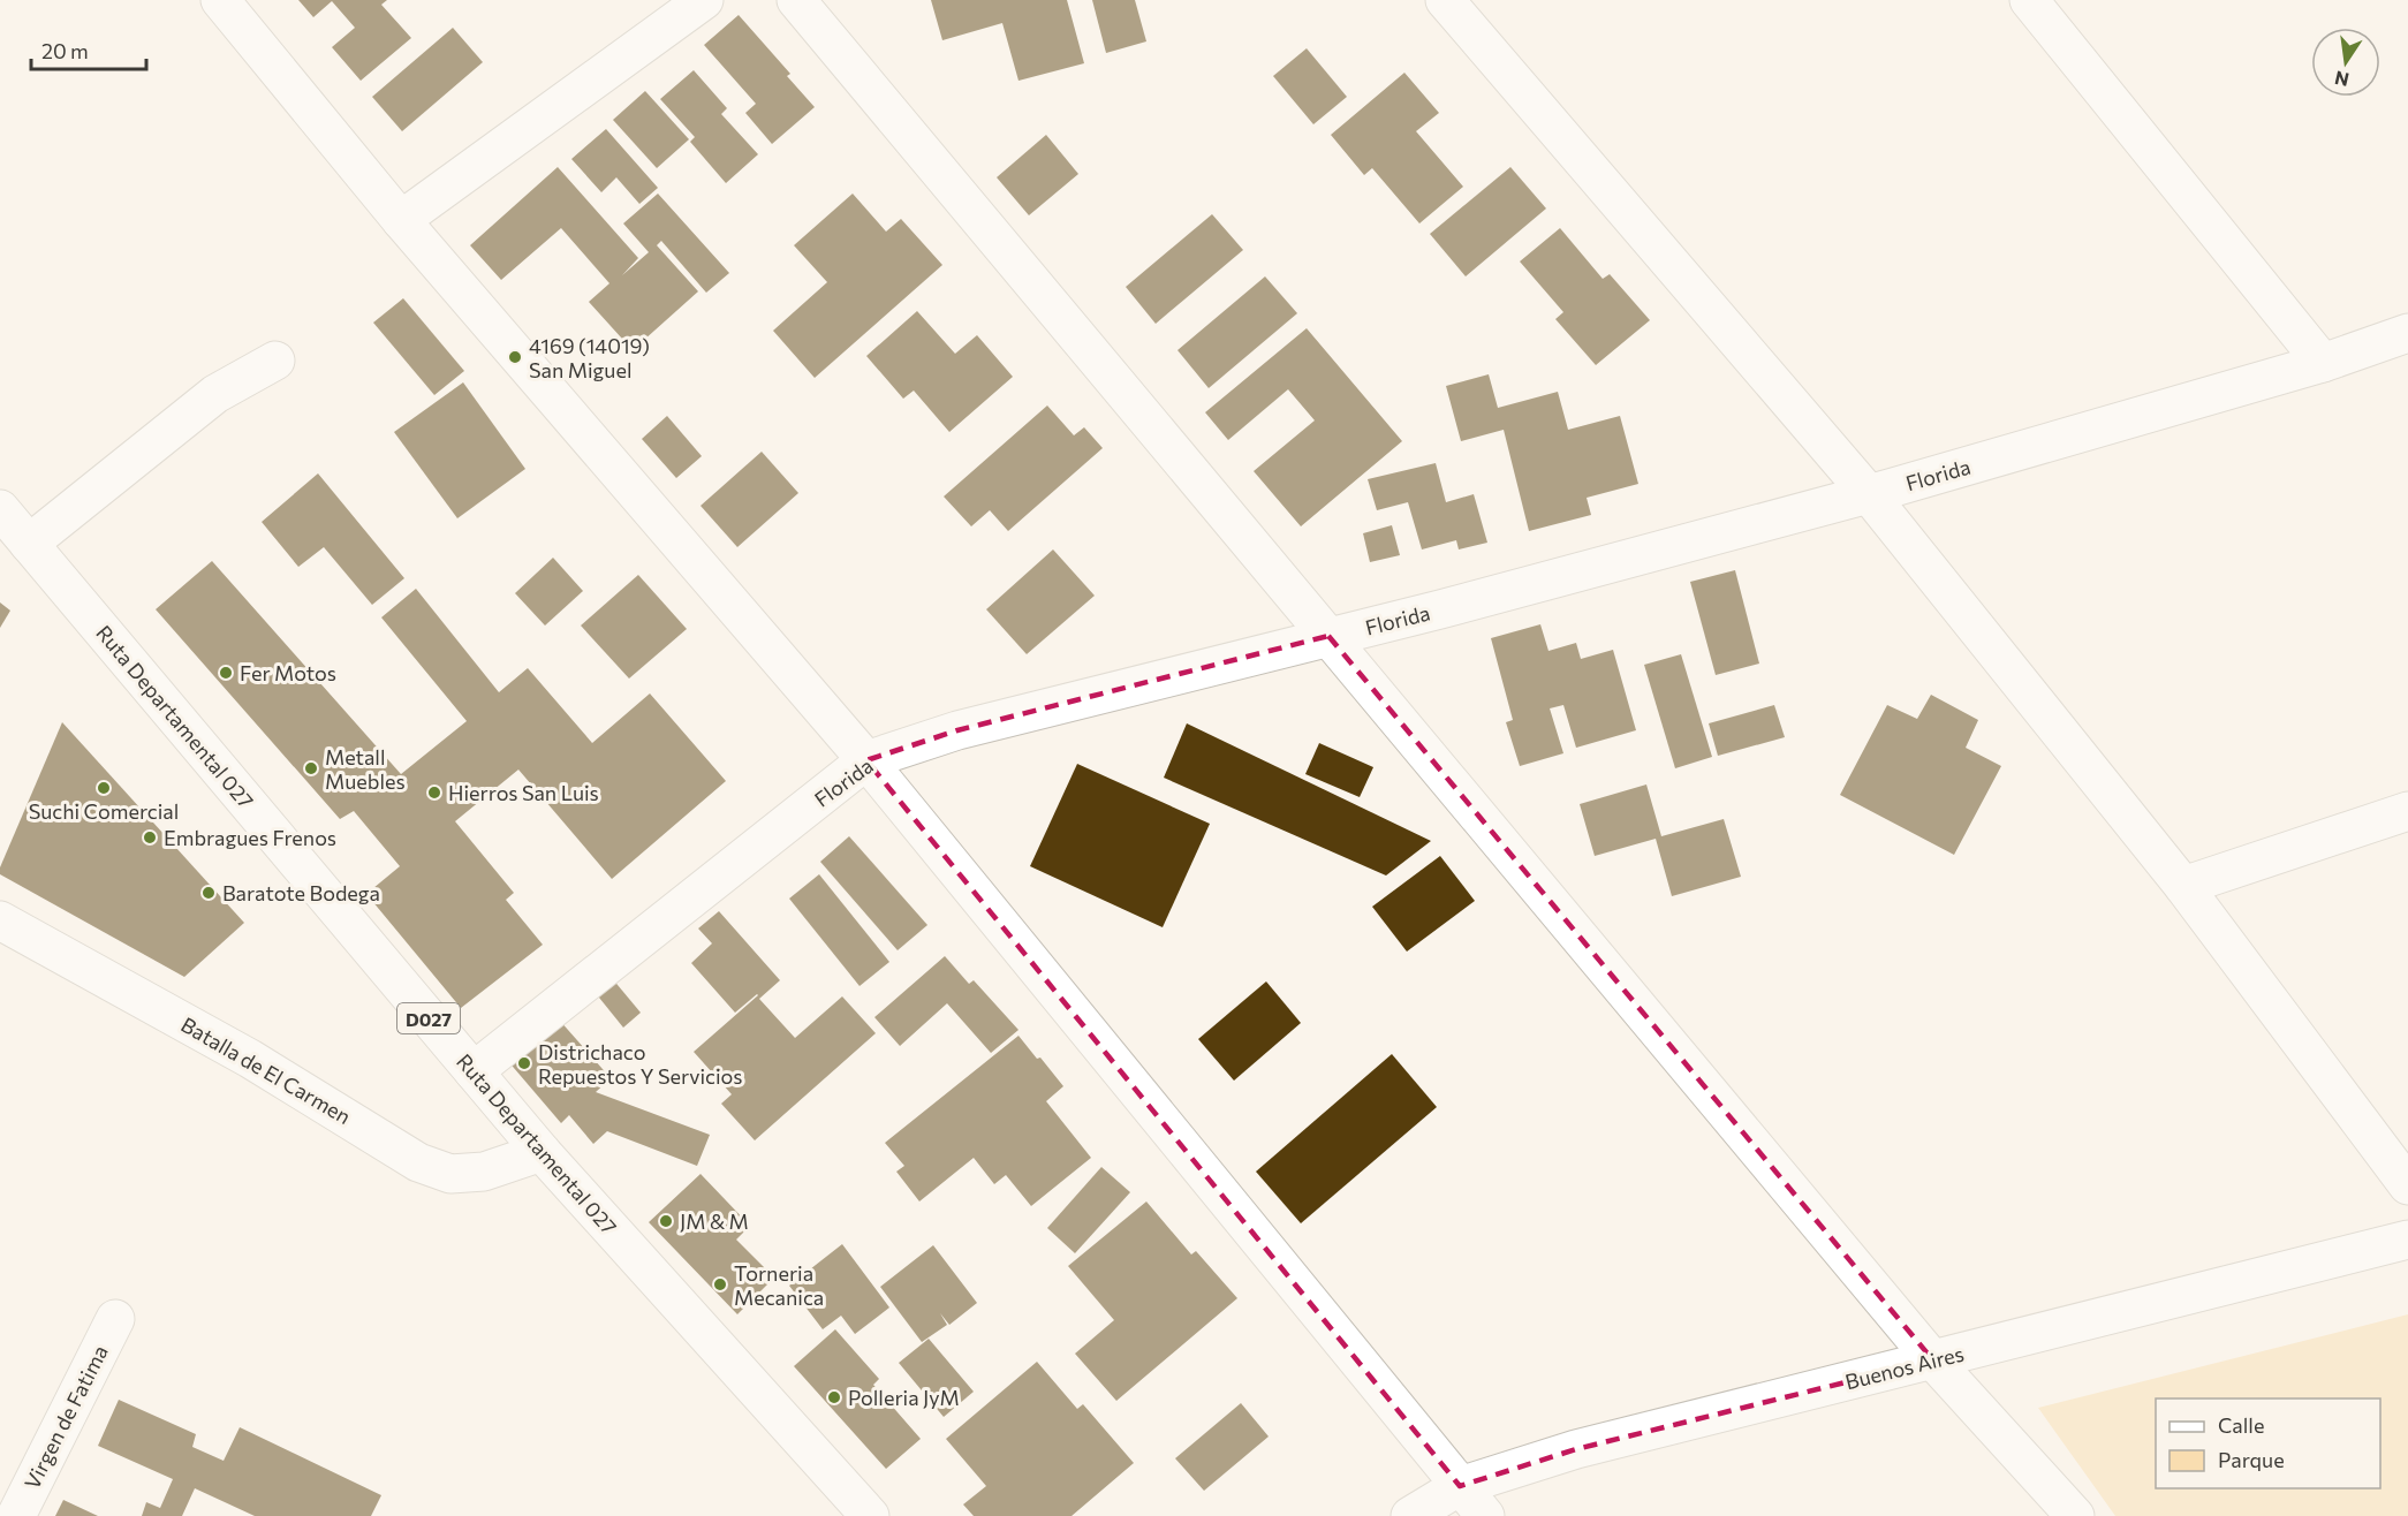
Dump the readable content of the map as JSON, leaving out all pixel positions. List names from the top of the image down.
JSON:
{
  "streets": {
    "street": [
      "Florida",
      "Ruta Departamental 027",
      "D027",
      "Batalla de El Carmen",
      "Buenos Aires",
      "Virgen de Fatima"
    ]
  },
  "crossings": [
    ["Florida", "Ruta Departamental 027"],
    ["Ruta Departamental 027", "Batalla de El Carmen"]
  ],
  "places": [
    "4169 (14019) San Miguel",
    "Fer Motos",
    "Metall Muebles",
    "Suchi Comercial",
    "Hierros San Luis",
    "Embragues Frenos",
    "Baratote Bodega",
    "Districhaco Repuestos Y Servicios",
    "JM & M",
    "Torneria Mecanica",
    "Polleria JyM"
  ],
  "legend": ["Calle", "Parque"],
  "scale_bar": "20 m",
  "north": "bottom"
}
